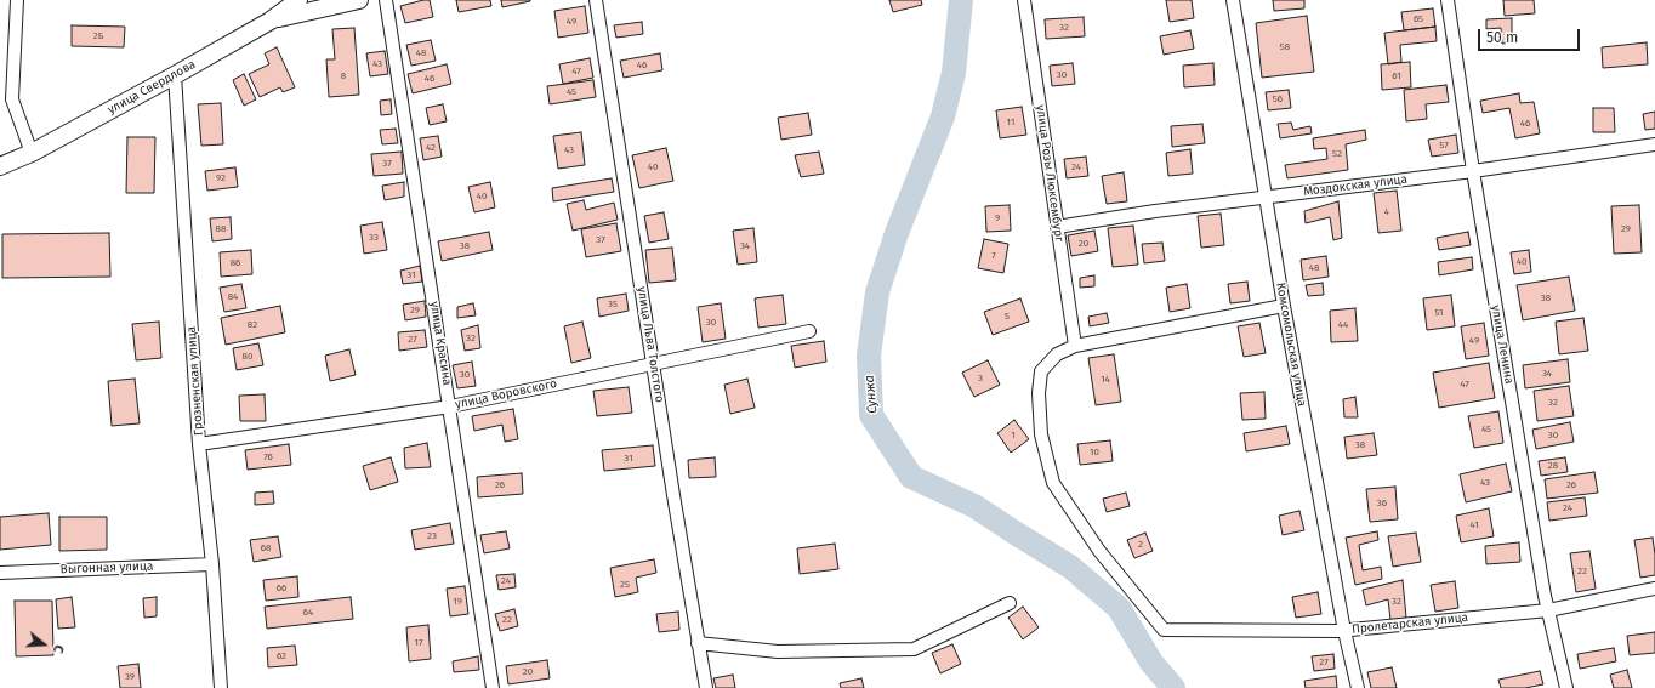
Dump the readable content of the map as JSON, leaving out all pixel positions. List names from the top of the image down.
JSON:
{
  "streets": {
    "street": [
      "улица Свердлова",
      "улица Розы Люксембург",
      "Моздокская улица",
      "улица Красина",
      "улица Льва Толстого",
      "Комсомольская улица",
      "улица Ленина",
      "Грозненская улица",
      "улица Воровского",
      "Выгонная улица",
      "Пролетарская улица"
    ]
  },
  "crossings": [
    ["улица Свердлова", "Грозненская улица"],
    ["улица Розы Люксембург", "Моздокская улица"],
    ["улица Розы Люксембург", "Пролетарская улица"],
    ["Моздокская улица", "Комсомольская улица"],
    ["Моздокская улица", "улица Ленина"],
    ["улица Красина", "улица Воровского"],
    ["улица Льва Толстого", "улица Воровского"],
    ["Комсомольская улица", "Пролетарская улица"],
    ["улица Ленина", "Пролетарская улица"],
    ["Грозненская улица", "улица Воровского"],
    ["Грозненская улица", "Выгонная улица"]
  ],
  "water": ["Сунжа"],
  "house_numbers": [
    "65",
    "49",
    "32",
    "2Б",
    "58",
    "48",
    "43",
    "46",
    "47",
    "30",
    "8",
    "61",
    "46",
    "45",
    "56",
    "11",
    "46",
    "57",
    "42",
    "43",
    "52",
    "37",
    "40",
    "24",
    "92",
    "40",
    "4",
    "9",
    "88",
    "29",
    "33",
    "37",
    "20",
    "38",
    "34",
    "7",
    "40",
    "86",
    "48",
    "31",
    "84",
    "38",
    "35",
    "29",
    "51",
    "5",
    "30",
    "82",
    "44",
    "32",
    "27",
    "49",
    "80",
    "34",
    "30",
    "3",
    "14",
    "47",
    "32",
    "45",
    "1",
    "30",
    "38",
    "10",
    "76",
    "31",
    "28",
    "43",
    "26",
    "26",
    "36",
    "24",
    "41",
    "23",
    "2",
    "68",
    "22",
    "24",
    "25",
    "66",
    "19",
    "32",
    "64",
    "22",
    "17",
    "62",
    "27",
    "20",
    "39"
  ],
  "scale_bar": "50 m",
  "north": "right"
}
